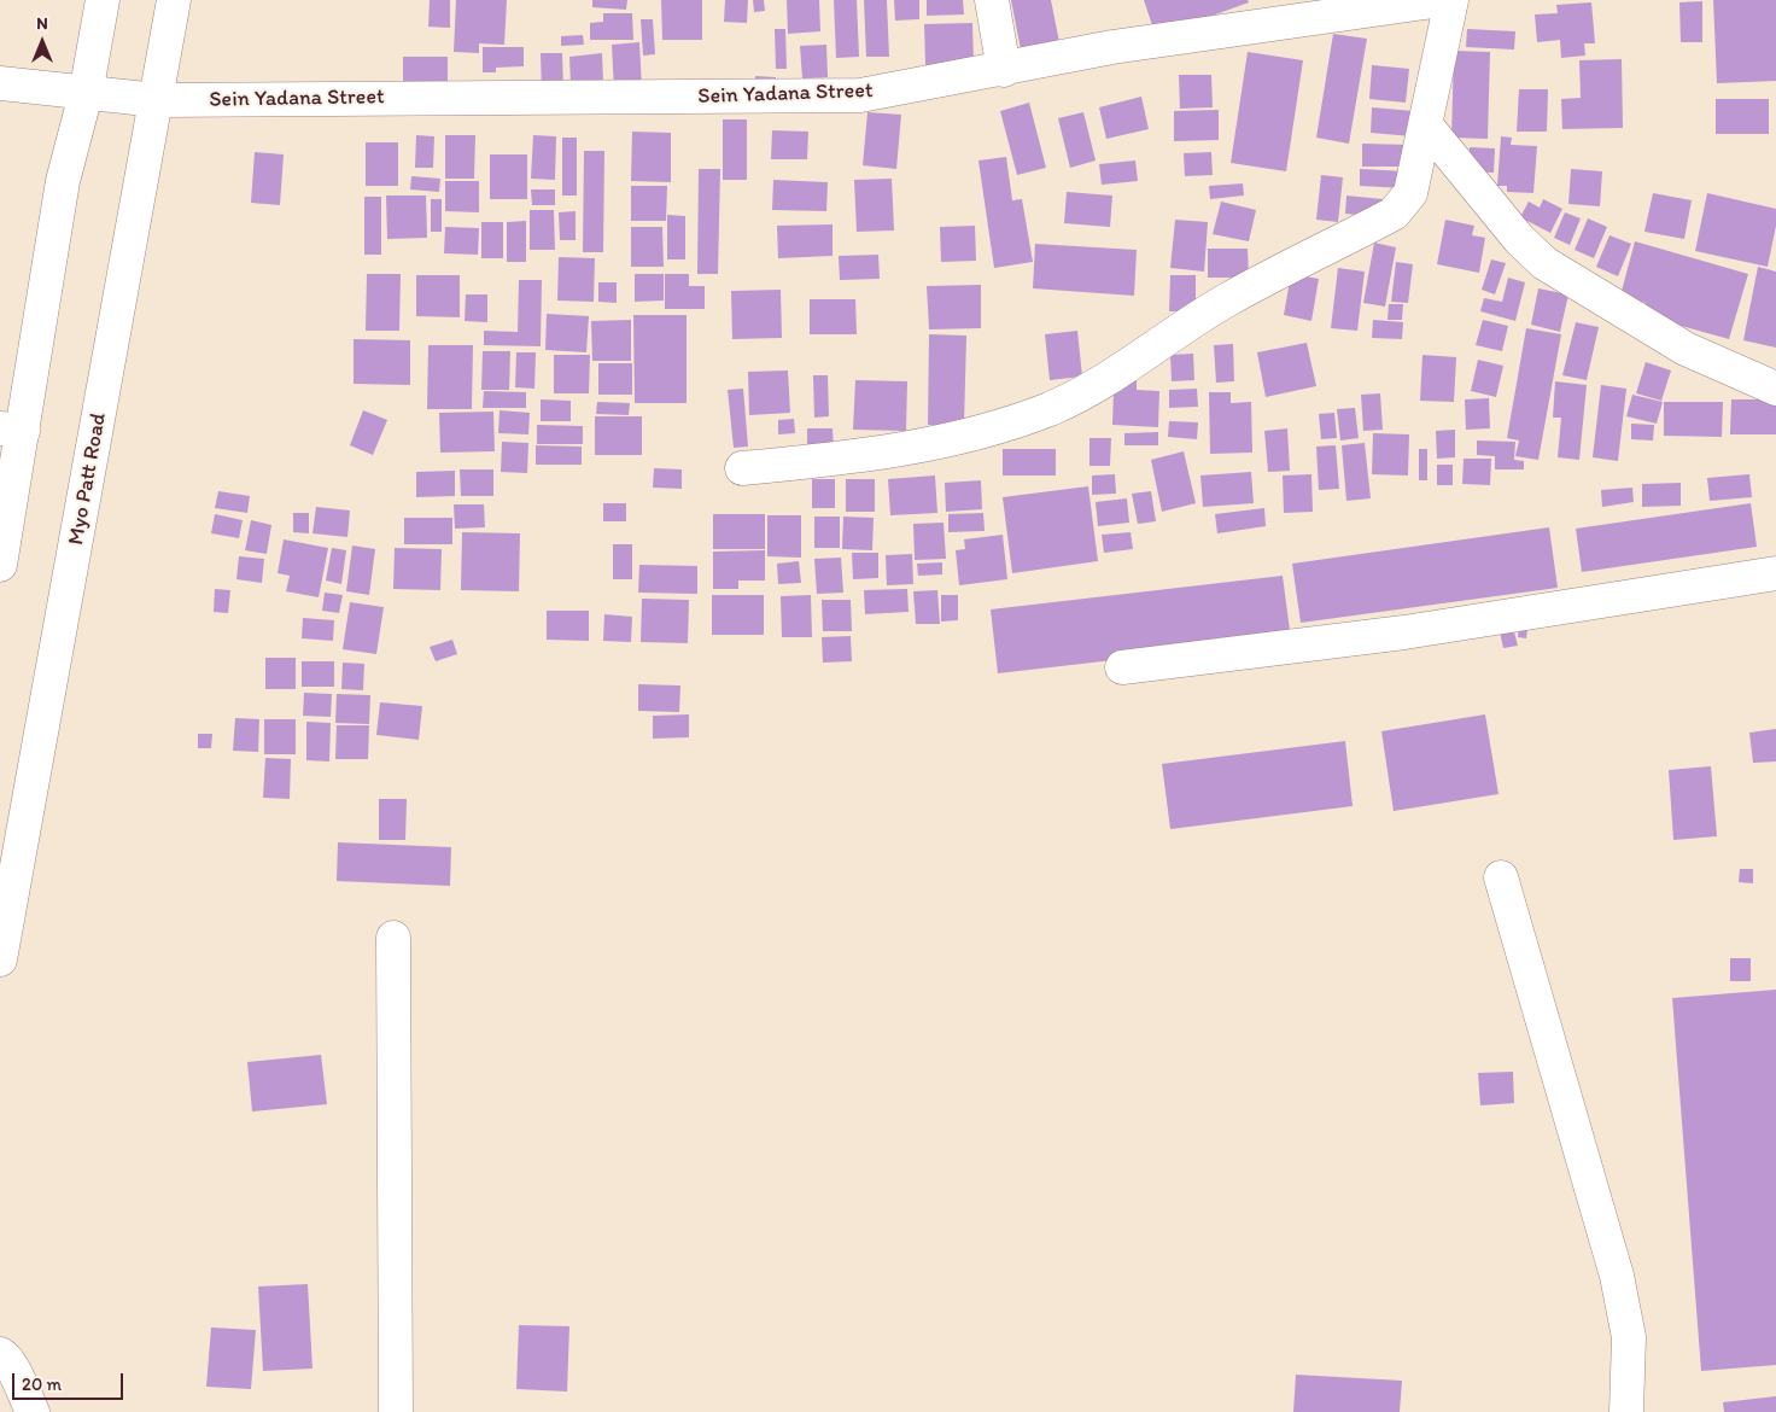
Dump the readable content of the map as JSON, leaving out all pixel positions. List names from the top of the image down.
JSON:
{
  "streets": {
    "street": ["Sein Yadana Street", "Myo Patt Road"]
  },
  "crossings": [
    ["Sein Yadana Street", "Myo Patt Road"]
  ],
  "scale_bar": "20 m",
  "north": "top"
}
